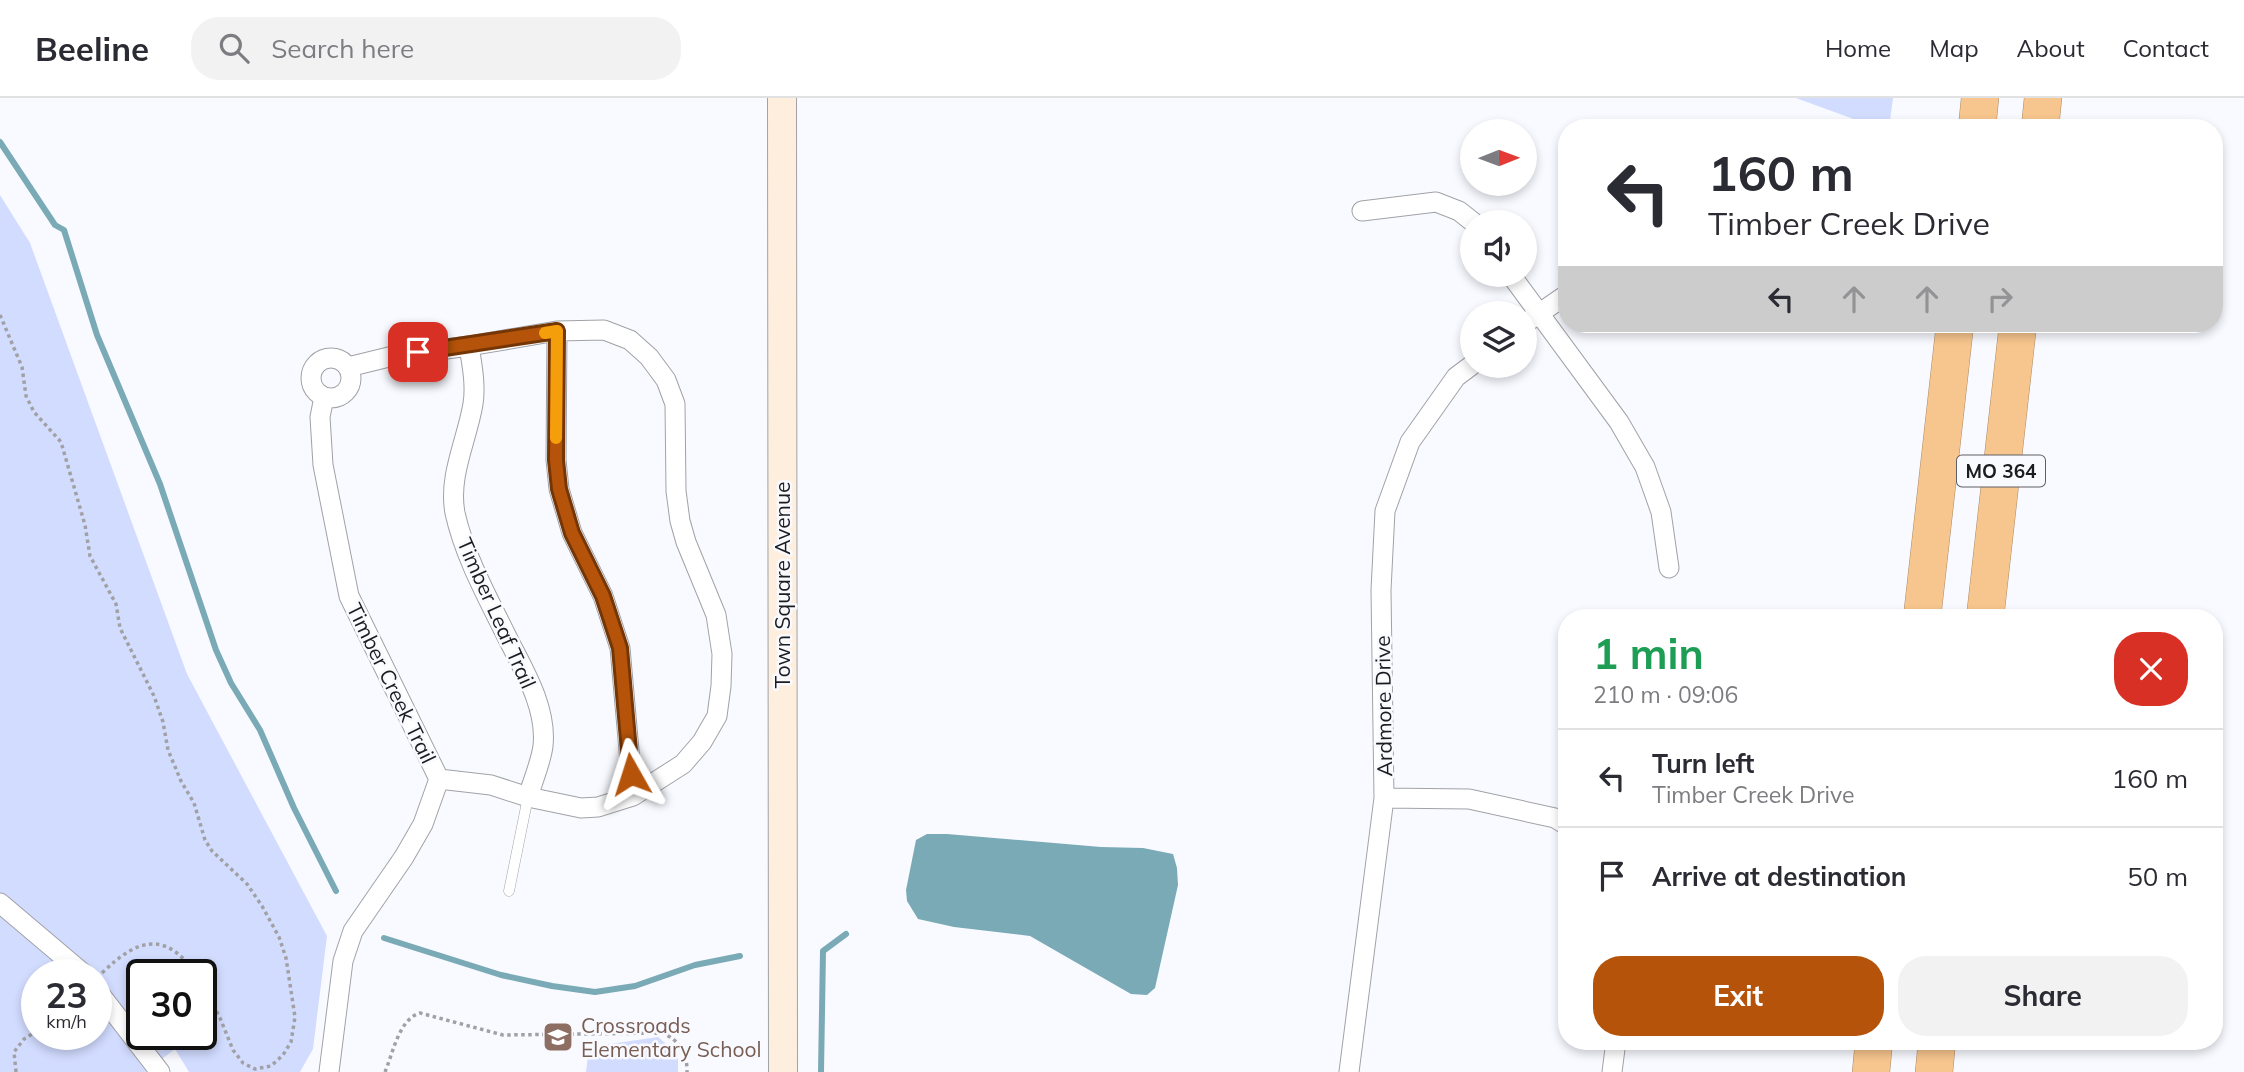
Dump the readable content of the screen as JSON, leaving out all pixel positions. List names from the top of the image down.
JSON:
{
  "streets": {
    "highway": ["MO 364"],
    "main road": ["Town Square Avenue"],
    "street": ["Timber Leaf Trail", "Timber Creek Trail", "Ardmore Drive"]
  },
  "places": {
    "school or university": ["Crossroads Elementary School"]
  },
  "north": "right",
  "page": {
    "header": "Beeline",
    "search": "Search here",
    "nav": [
      "Home",
      "Map",
      "About",
      "Contact"
    ],
    "turn": ["160 m", "Timber Creek Drive"],
    "heading": ["1 min", "210 m · 09:06"],
    "list": [
      {
        "name": "Turn left",
        "note": "Timber Creek Drive",
        "value": "160 m"
      },
      {
        "name": "Arrive at destination",
        "value": "50 m"
      }
    ],
    "buttons": ["Exit", "Share"],
    "speed": "23 km/h",
    "limit": "30"
  }
}
